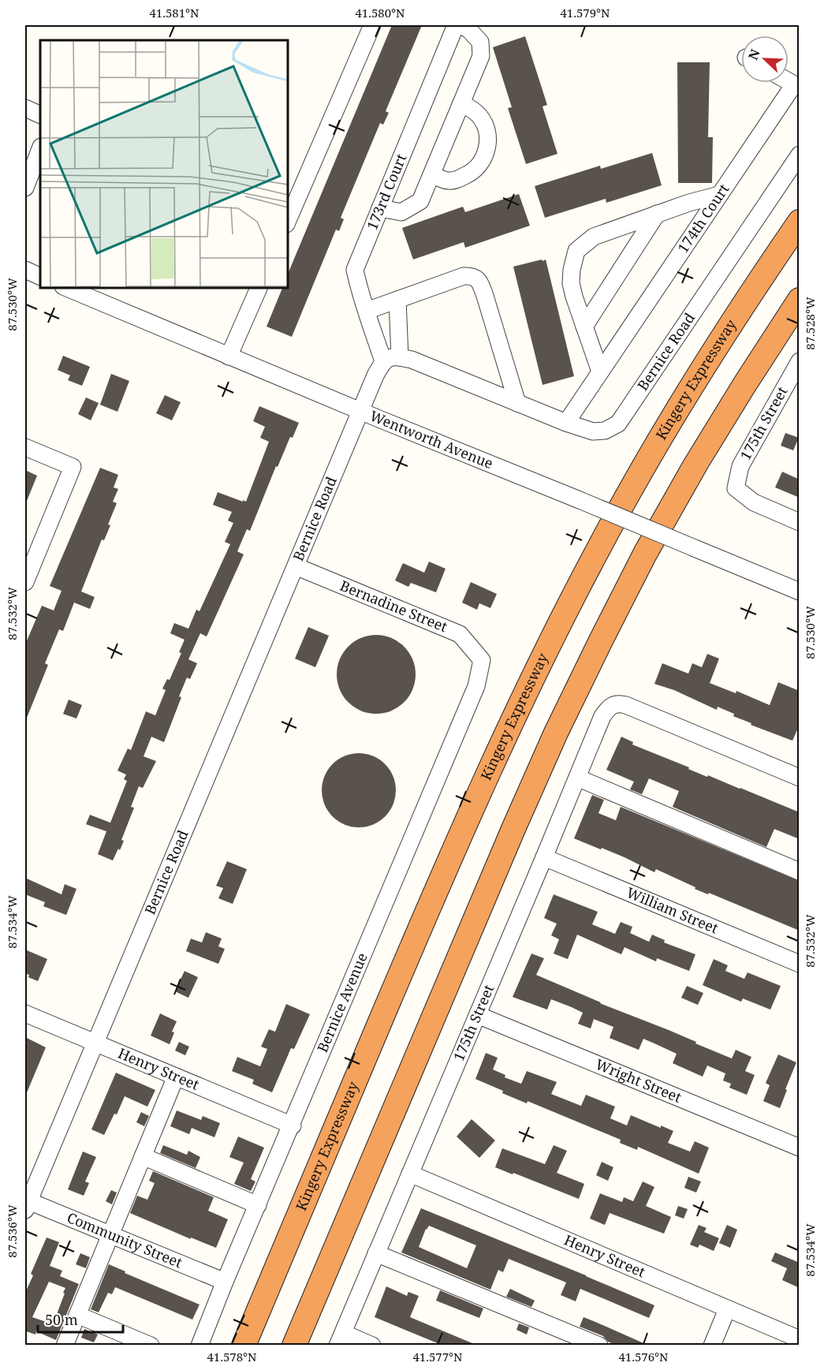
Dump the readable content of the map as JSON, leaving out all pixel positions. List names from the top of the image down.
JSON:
{
  "streets": {
    "highway": ["Kingery Expressway"],
    "street": [
      "173rd Court",
      "174th Court",
      "Bernice Road",
      "175th Street",
      "Wentworth Avenue",
      "Bernadine Street",
      "William Street",
      "Bernice Avenue",
      "Henry Street",
      "Wright Street",
      "Community Street"
    ]
  },
  "crossings": [
    ["173rd Court", "Bernice Road"],
    ["174th Court", "Bernice Road"],
    ["Bernice Road", "Wentworth Avenue"],
    ["Bernice Road", "Bernadine Street"],
    ["Bernice Road", "Henry Street"],
    ["Bernice Road", "Community Street"],
    ["175th Street", "William Street"],
    ["175th Street", "Henry Street"],
    ["175th Street", "Wright Street"],
    ["Bernadine Street", "Bernice Avenue"],
    ["Bernice Avenue", "Henry Street"],
    ["Bernice Avenue", "Community Street"]
  ],
  "scale_bar": "50 m",
  "north": "top left",
  "coordinates": [
    "41.581°N",
    "41.580°N",
    "41.579°N",
    "87.530°W",
    "87.528°W",
    "87.532°W",
    "87.534°W",
    "87.536°W",
    "41.578°N",
    "41.577°N",
    "41.576°N"
  ]
}
